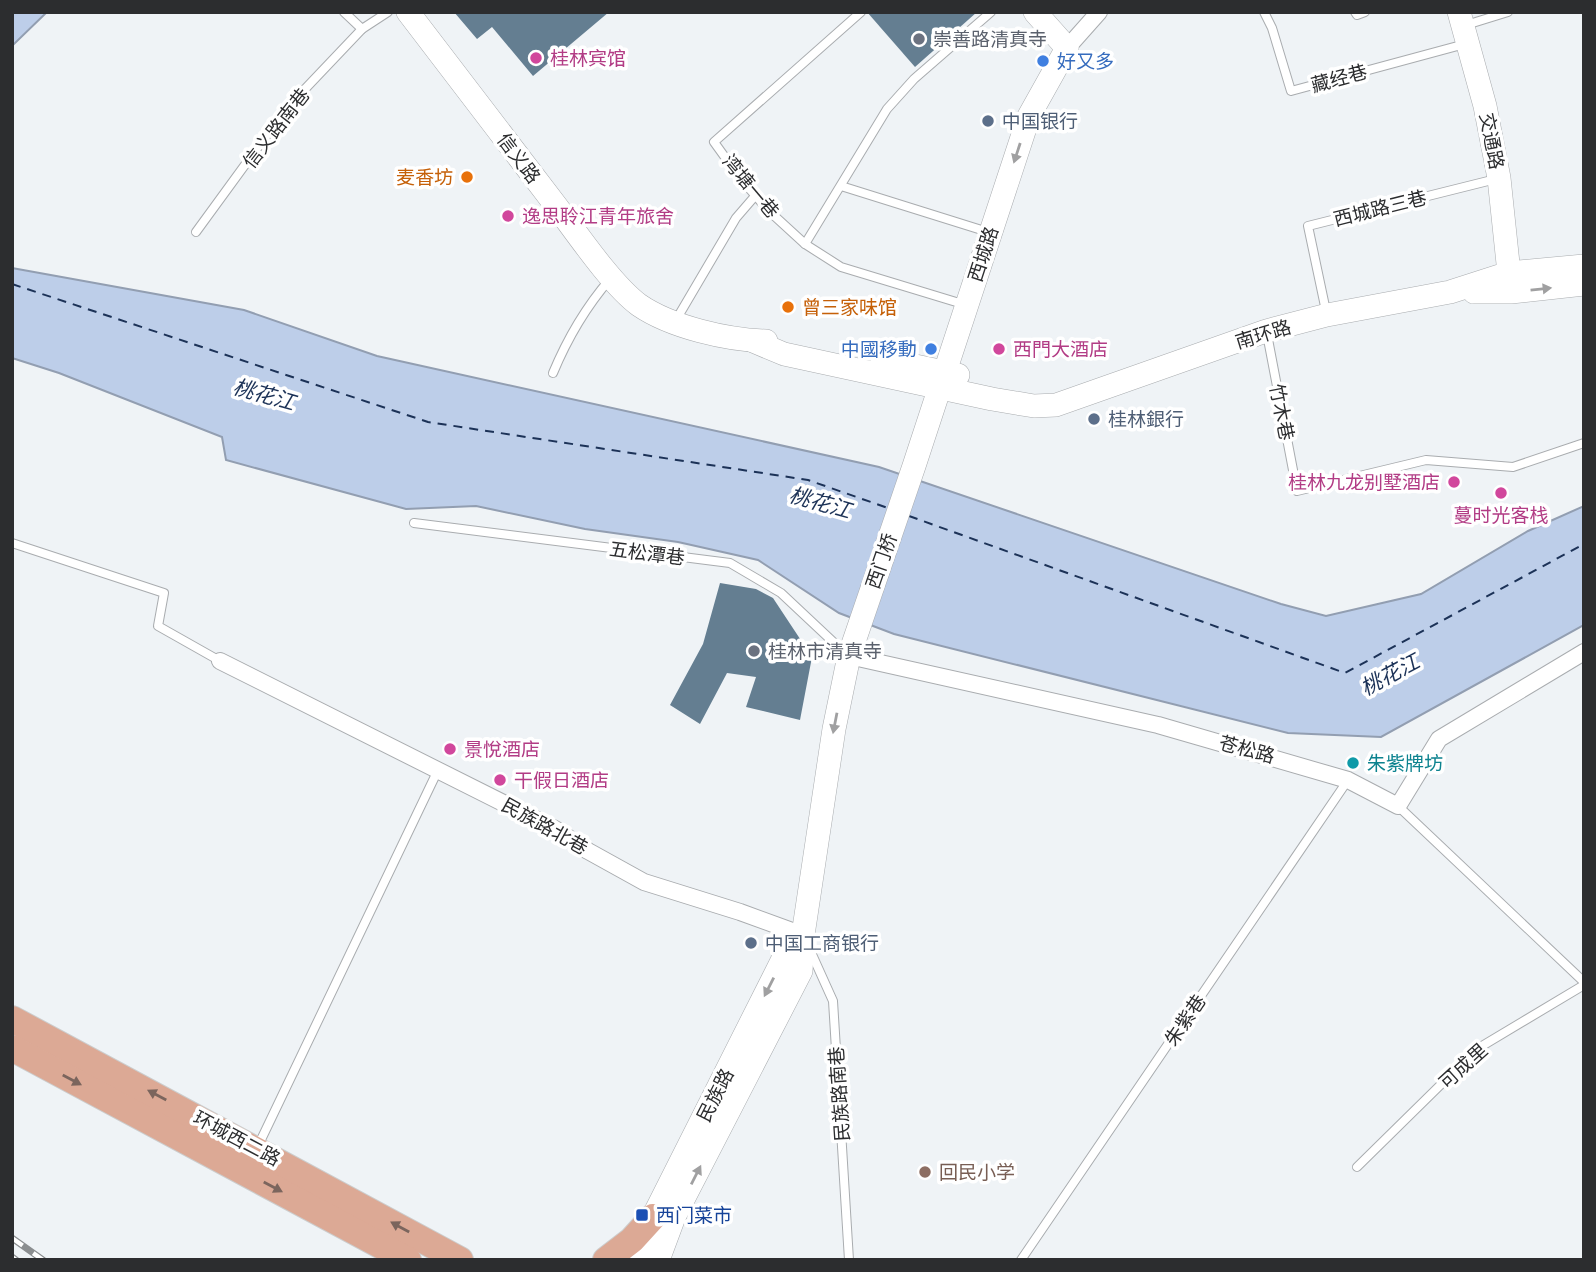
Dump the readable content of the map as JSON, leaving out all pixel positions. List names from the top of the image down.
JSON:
{
  "streets": {
    "main road": [
      "交通路",
      "信义路",
      "西城路",
      "南环路",
      "西门桥",
      "民族路",
      "环城西二路"
    ],
    "street": ["苍松路", "民族路北巷"],
    "lane": [
      "藏经巷",
      "信义路南巷",
      "湾塘一巷",
      "西城路三巷",
      "竹木巷",
      "五松潭巷",
      "朱紫巷",
      "可成里",
      "民族路南巷"
    ]
  },
  "crossings": [
    ["藏经巷", "交通路"],
    ["交通路", "西城路三巷"],
    ["交通路", "南环路"],
    ["信义路", "西城路"],
    ["信义路", "南环路"],
    ["湾塘一巷", "西城路"],
    ["西城路三巷", "南环路"],
    ["西城路", "南环路"],
    ["西城路", "西门桥"],
    ["南环路", "竹木巷"],
    ["五松潭巷", "西门桥"],
    ["五松潭巷", "苍松路"],
    ["五松潭巷", "民族路"],
    ["西门桥", "苍松路"],
    ["西门桥", "民族路"],
    ["苍松路", "朱紫巷"],
    ["苍松路", "民族路"],
    ["民族路北巷", "民族路南巷"],
    ["民族路北巷", "民族路"],
    ["民族路南巷", "民族路"]
  ],
  "one_way": ["西城路"],
  "water": ["桃花江"],
  "places": {
    "other": [
      "崇善路清真寺",
      "桂林宾馆",
      "好又多",
      "中国银行",
      "麦香坊",
      "逸思聆江青年旅舍",
      "曾三家味馆",
      "中國移動",
      "西門大酒店",
      "桂林銀行",
      "桂林九龙别墅酒店",
      "蔓时光客栈",
      "桂林市清真寺",
      "景悅酒店",
      "朱紫牌坊",
      "干假日酒店",
      "中国工商银行",
      "回民小学"
    ],
    "transit": ["西门菜市"]
  }
}
